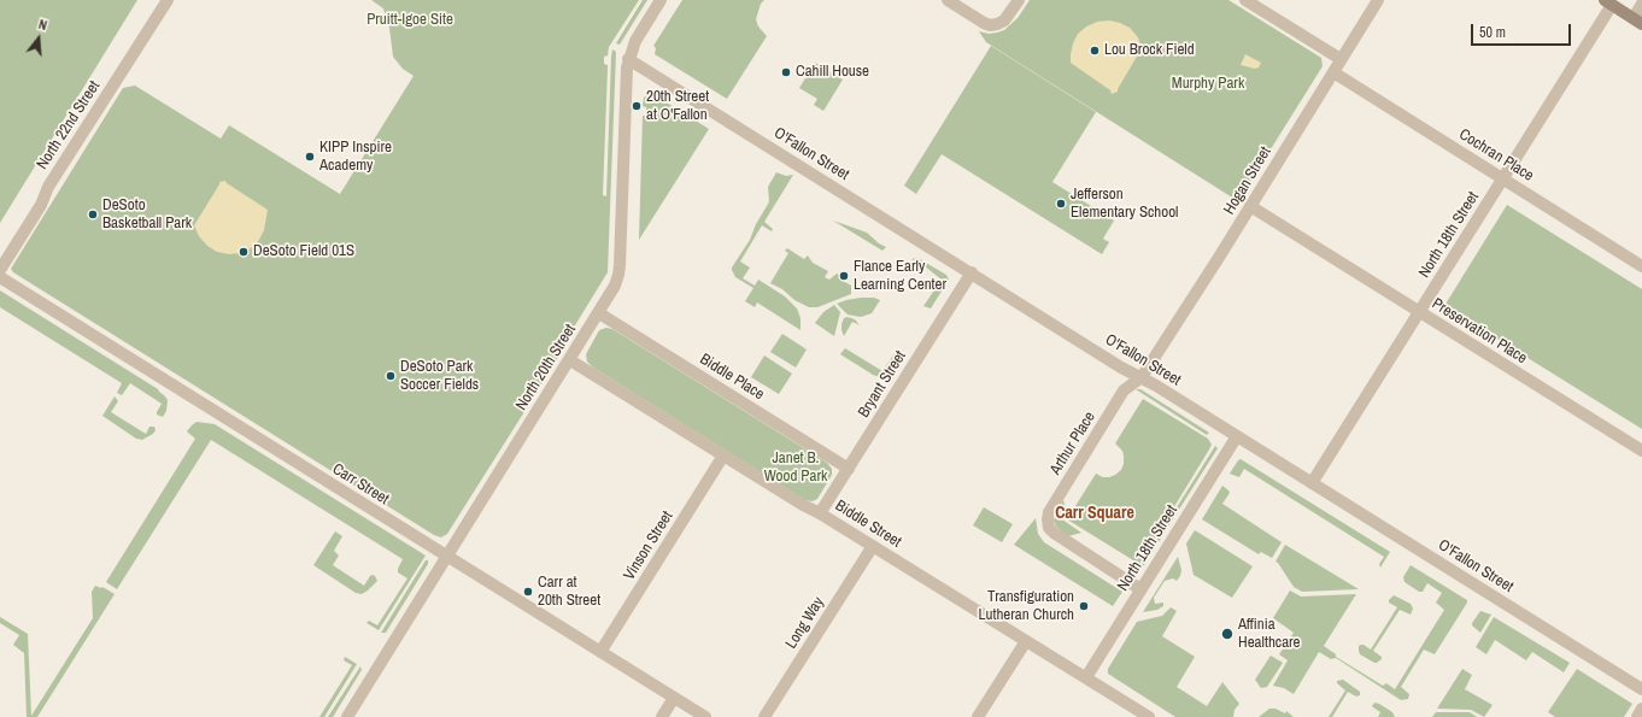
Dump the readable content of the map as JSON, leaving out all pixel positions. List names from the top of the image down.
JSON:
{
  "streets": {
    "street": [
      "North 22nd Street",
      "O'Fallon Street",
      "Cochran Place",
      "Hogan Street",
      "North 18th Street",
      "Preservation Place",
      "North 20th Street",
      "Biddle Place",
      "Bryant Street",
      "Arthur Place",
      "Carr Street",
      "Biddle Street",
      "Vinson Street",
      "Long Way"
    ]
  },
  "crossings": [
    ["O'Fallon Street", "Hogan Street"],
    ["O'Fallon Street", "North 18th Street"],
    ["O'Fallon Street", "North 20th Street"],
    ["O'Fallon Street", "Bryant Street"],
    ["O'Fallon Street", "Arthur Place"],
    ["Cochran Place", "Hogan Street"],
    ["Cochran Place", "North 18th Street"],
    ["Hogan Street", "Preservation Place"],
    ["Hogan Street", "Arthur Place"],
    ["North 18th Street", "Preservation Place"],
    ["North 18th Street", "Arthur Place"],
    ["North 18th Street", "Biddle Street"],
    ["North 20th Street", "Biddle Place"],
    ["North 20th Street", "Carr Street"],
    ["North 20th Street", "Biddle Street"],
    ["Biddle Place", "Bryant Street"],
    ["Bryant Street", "Biddle Street"],
    ["Carr Street", "Vinson Street"],
    ["Biddle Street", "Vinson Street"],
    ["Biddle Street", "Long Way"]
  ],
  "districts": ["Carr Square"],
  "parks": ["Pruitt-Igoe Site", "Murphy Park", "Janet B. Wood Park"],
  "places": [
    "Lou Brock Field",
    "Cahill House",
    "20th Street at O'Fallon",
    "KIPP Inspire Academy",
    "Jefferson Elementary School",
    "DeSoto Basketball Park",
    "DeSoto Field 01S",
    "Flance Early Learning Center",
    "DeSoto Park Soccer Fields",
    "Carr at 20th Street",
    "Transfiguration Lutheran Church",
    "Affinia Healthcare"
  ],
  "scale_bar": "50 m",
  "north": "top"
}
